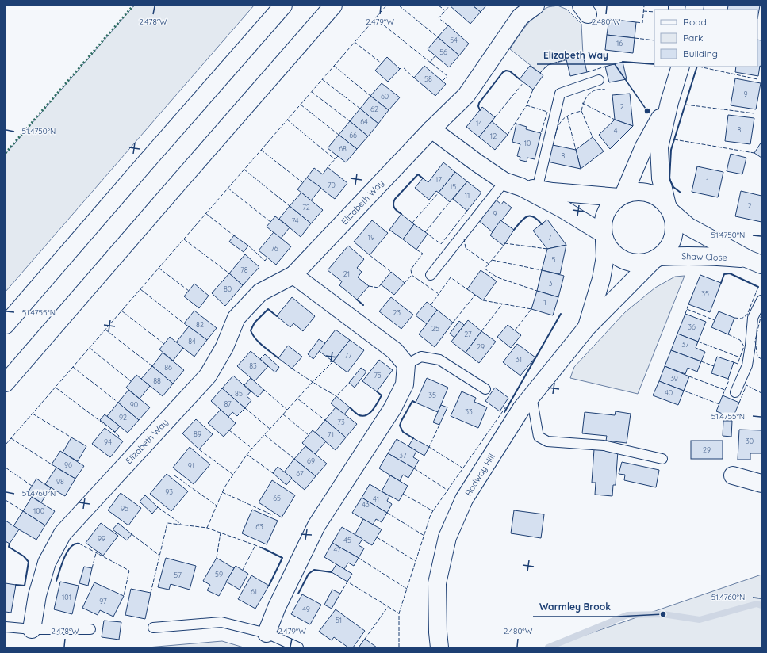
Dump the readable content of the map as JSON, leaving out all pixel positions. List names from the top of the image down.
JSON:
{
  "streets": {
    "main road": ["Elizabeth Way", "Shaw Close", "Rodway Hill"]
  },
  "crossings": [
    ["Shaw Close", "Rodway Hill"]
  ],
  "places": ["Elizabeth Way", "Warmley Brook"],
  "house_numbers": [
    "54",
    "16",
    "56",
    "58",
    "9",
    "60",
    "2",
    "62",
    "64",
    "14",
    "8",
    "4",
    "66",
    "12",
    "10",
    "68",
    "8",
    "17",
    "1",
    "70",
    "15",
    "11",
    "2",
    "72",
    "9",
    "74",
    "19",
    "7",
    "76",
    "5",
    "78",
    "21",
    "3",
    "80",
    "35",
    "1",
    "23",
    "82",
    "36",
    "25",
    "27",
    "84",
    "37",
    "29",
    "77",
    "31",
    "83",
    "86",
    "75",
    "39",
    "88",
    "40",
    "85",
    "35",
    "87",
    "90",
    "33",
    "92",
    "73",
    "89",
    "71",
    "30",
    "94",
    "29",
    "37",
    "69",
    "96",
    "91",
    "67",
    "98",
    "93",
    "65",
    "41",
    "43",
    "95",
    "100",
    "63",
    "99",
    "45",
    "47",
    "59",
    "57",
    "61",
    "101",
    "97",
    "49",
    "51"
  ],
  "legend": ["Road", "Park", "Building"],
  "coordinates": [
    "2.478°W",
    "2.479°W",
    "2.480°W",
    "51.4750°N",
    "51.4755°N",
    "51.4760°N"
  ]
}
